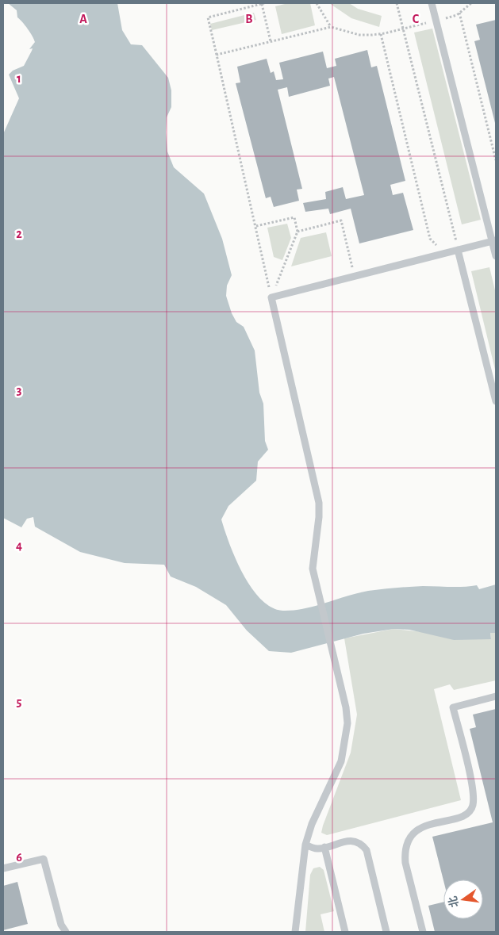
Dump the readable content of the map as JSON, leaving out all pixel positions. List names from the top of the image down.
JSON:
{
  "north": "left",
  "grid": {
    "columns": ["A", "B", "C"],
    "rows": [
      "1",
      "2",
      "3",
      "4",
      "5",
      "6"
    ]
  }
}
